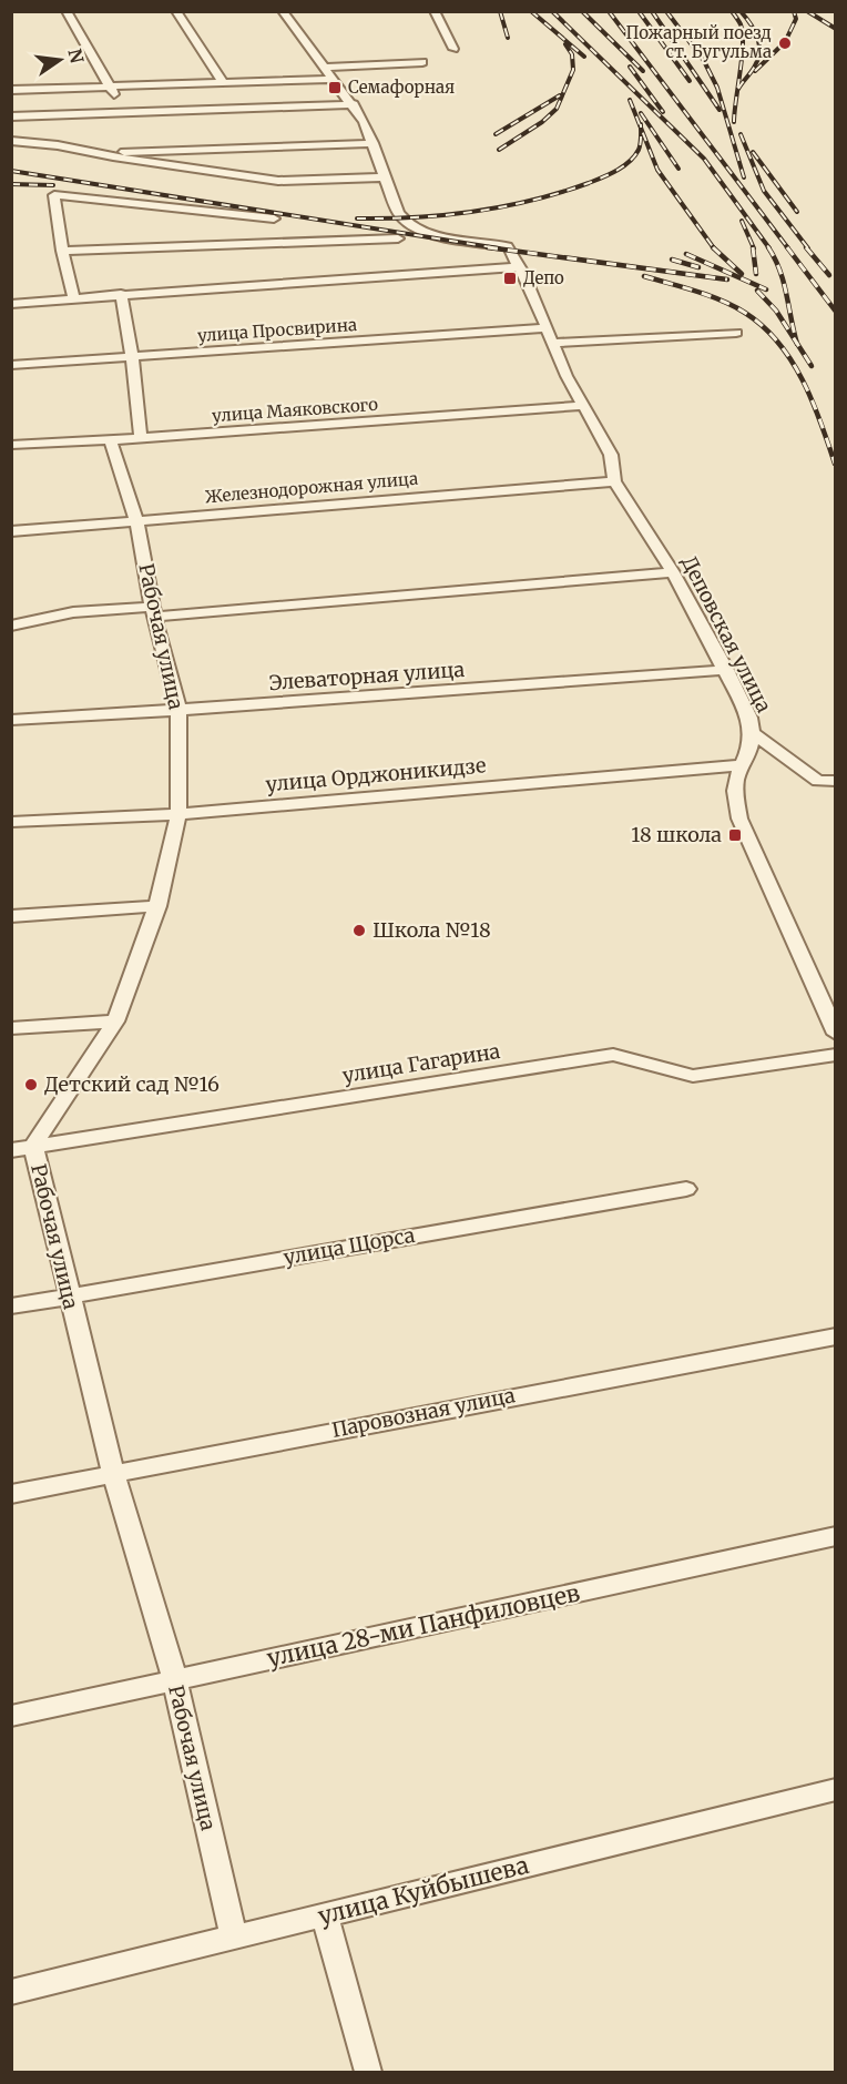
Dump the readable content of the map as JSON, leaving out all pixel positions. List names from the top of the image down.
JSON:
{
  "streets": {
    "street": [
      "улица Просвирина",
      "улица Маяковского",
      "Железнодорожная улица",
      "Деповская улица",
      "Рабочая улица",
      "Элеваторная улица",
      "улица Орджоникидзе",
      "улица Гагарина",
      "улица Щорса",
      "Паровозная улица",
      "улица 28-ми Панфиловцев",
      "улица Куйбышева"
    ]
  },
  "crossings": [
    ["улица Просвирина", "Деповская улица"],
    ["улица Маяковского", "Деповская улица"],
    ["улица Маяковского", "Рабочая улица"],
    ["Железнодорожная улица", "Деповская улица"],
    ["Железнодорожная улица", "Рабочая улица"],
    ["Деповская улица", "Элеваторная улица"],
    ["Деповская улица", "улица Орджоникидзе"],
    ["Рабочая улица", "Элеваторная улица"],
    ["Рабочая улица", "улица Орджоникидзе"],
    ["Рабочая улица", "улица Гагарина"],
    ["Рабочая улица", "улица Щорса"],
    ["Рабочая улица", "Паровозная улица"],
    ["Рабочая улица", "улица 28-ми Панфиловцев"],
    ["Рабочая улица", "улица Куйбышева"]
  ],
  "places": {
    "other": ["Пожарный поезд ст. Бугульма", "Школа №18", "Детский сад №16"],
    "transit": ["Семафорная", "Депо", "18 школа"]
  },
  "north": "right"
}
